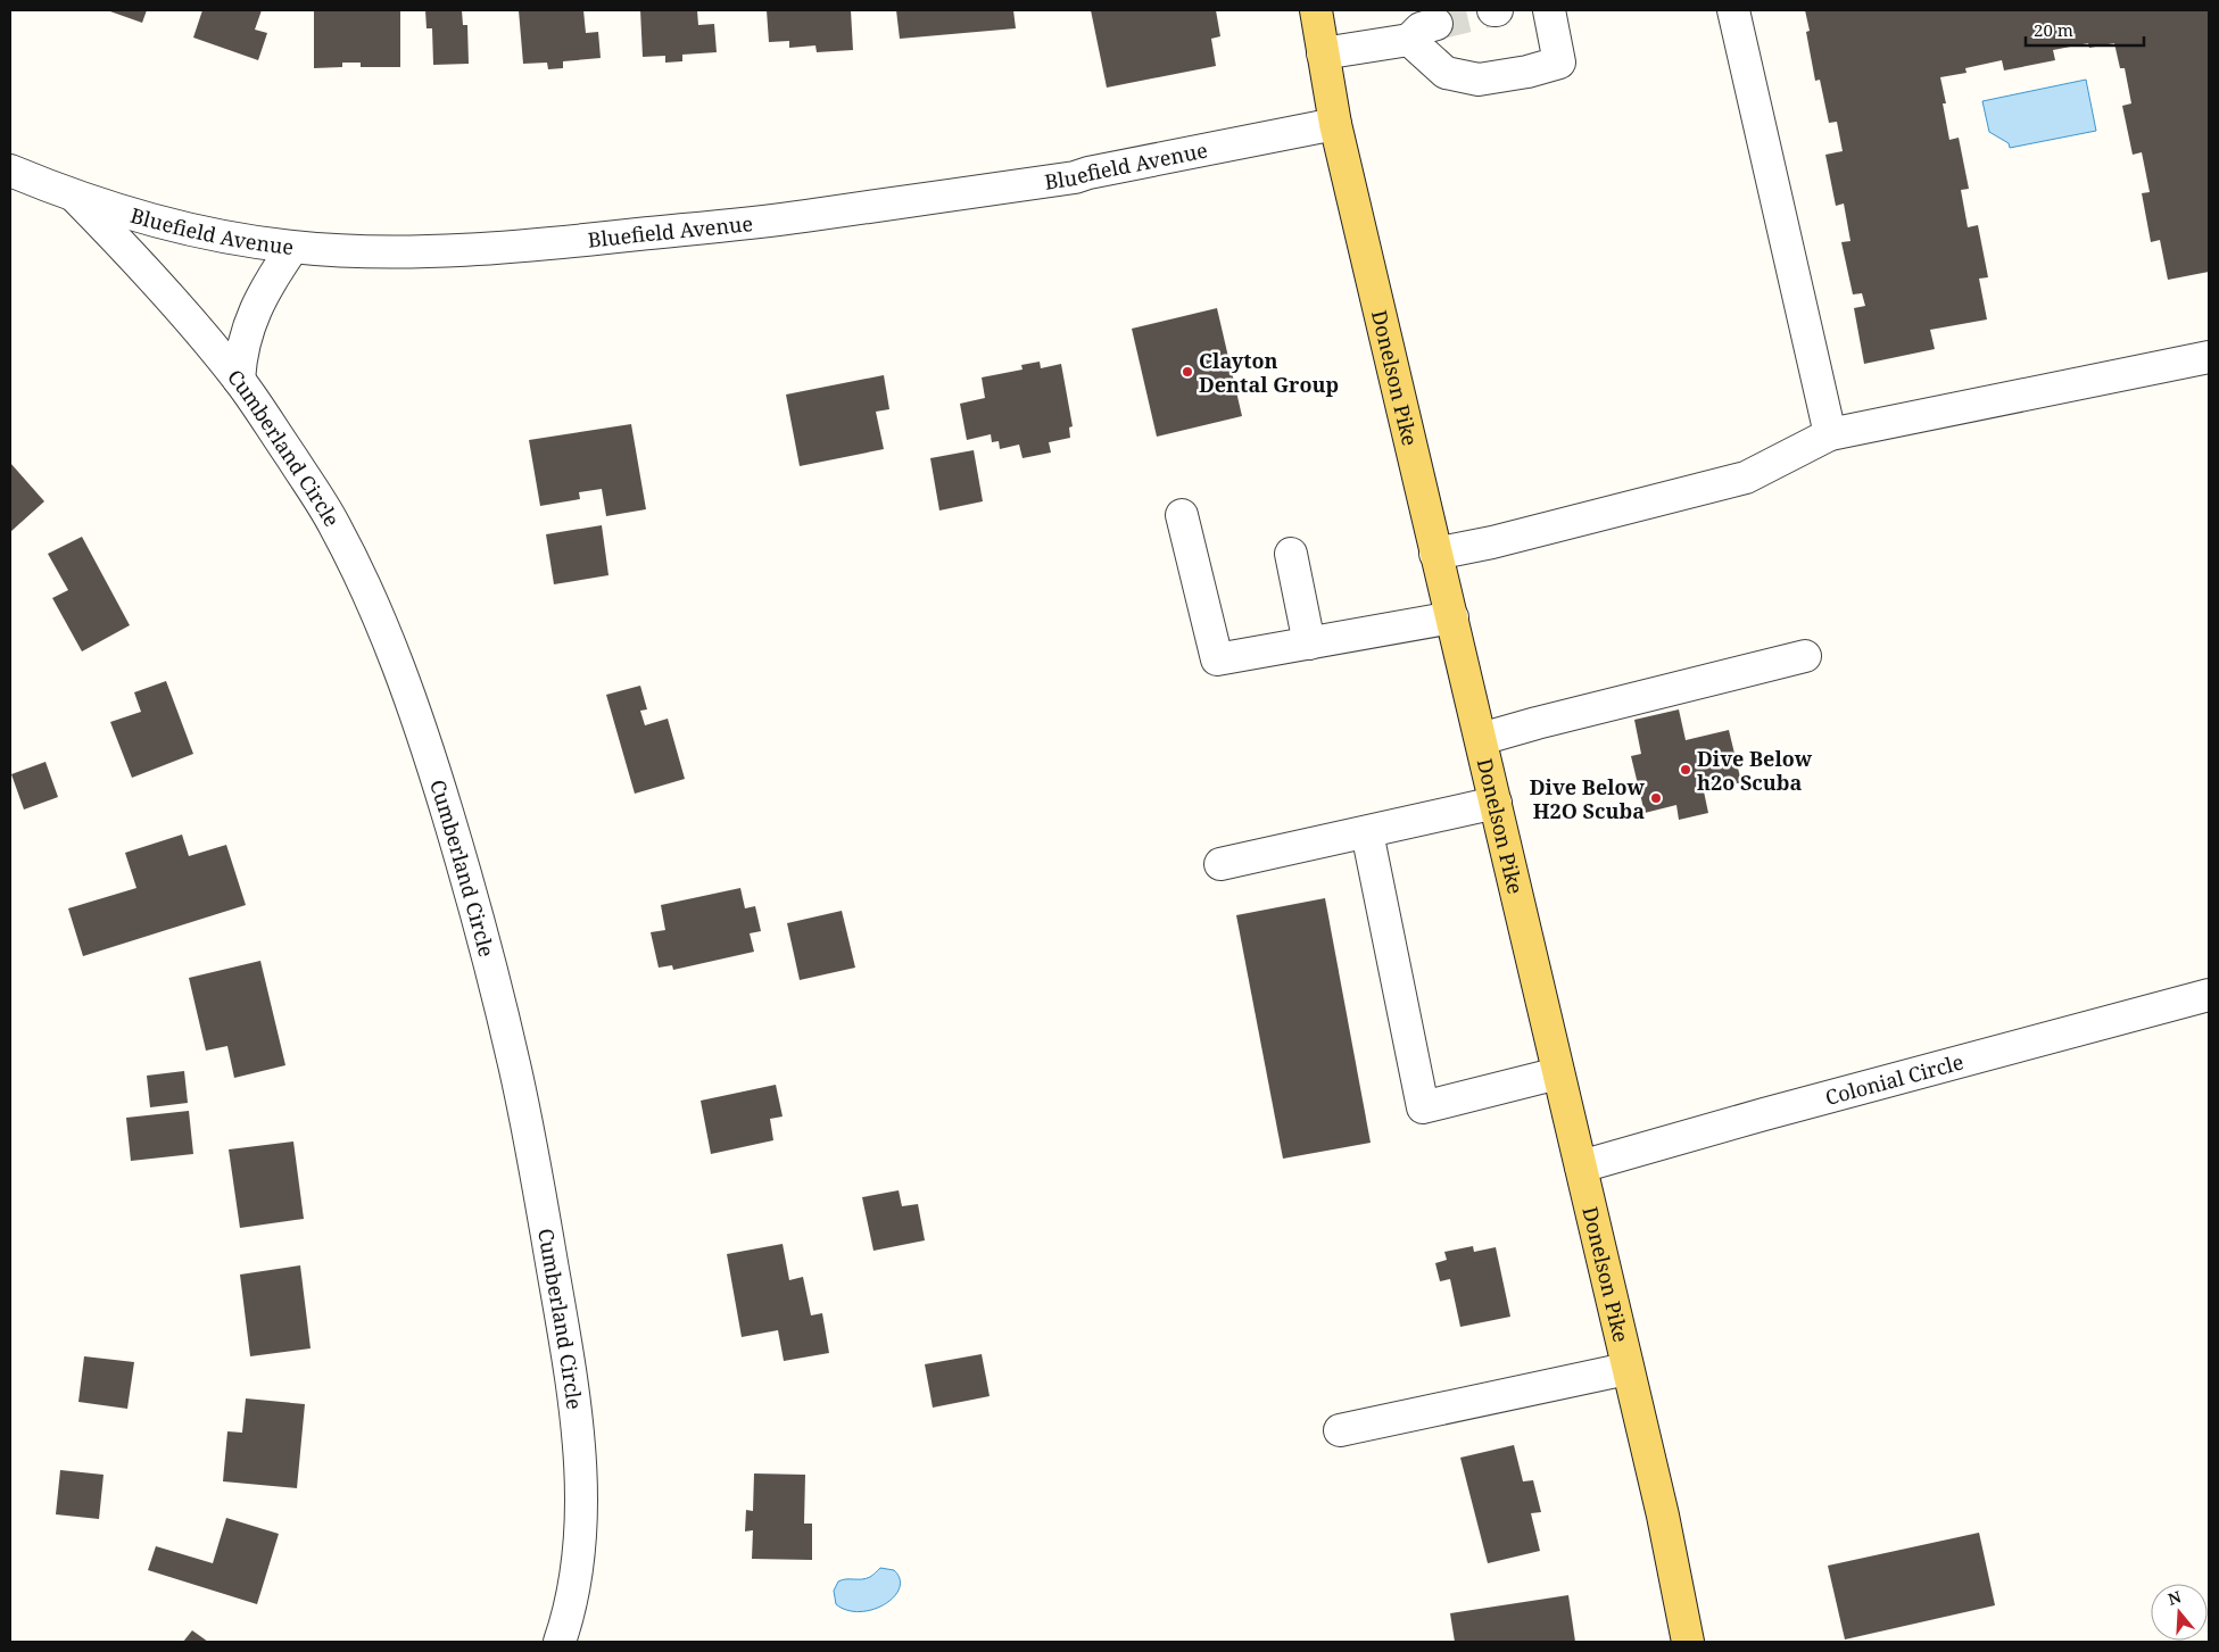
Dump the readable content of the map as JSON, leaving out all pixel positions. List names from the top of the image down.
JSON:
{
  "streets": {
    "main road": ["Donelson Pike"],
    "street": ["Bluefield Avenue", "Cumberland Circle", "Colonial Circle"]
  },
  "crossings": [
    ["Bluefield Avenue", "Donelson Pike"],
    ["Bluefield Avenue", "Cumberland Circle"],
    ["Donelson Pike", "Colonial Circle"]
  ],
  "places": ["Clayton Dental Group", "Dive Below h2o Scuba", "Dive Below H2O Scuba"],
  "scale_bar": "20 m",
  "north": "top"
}
